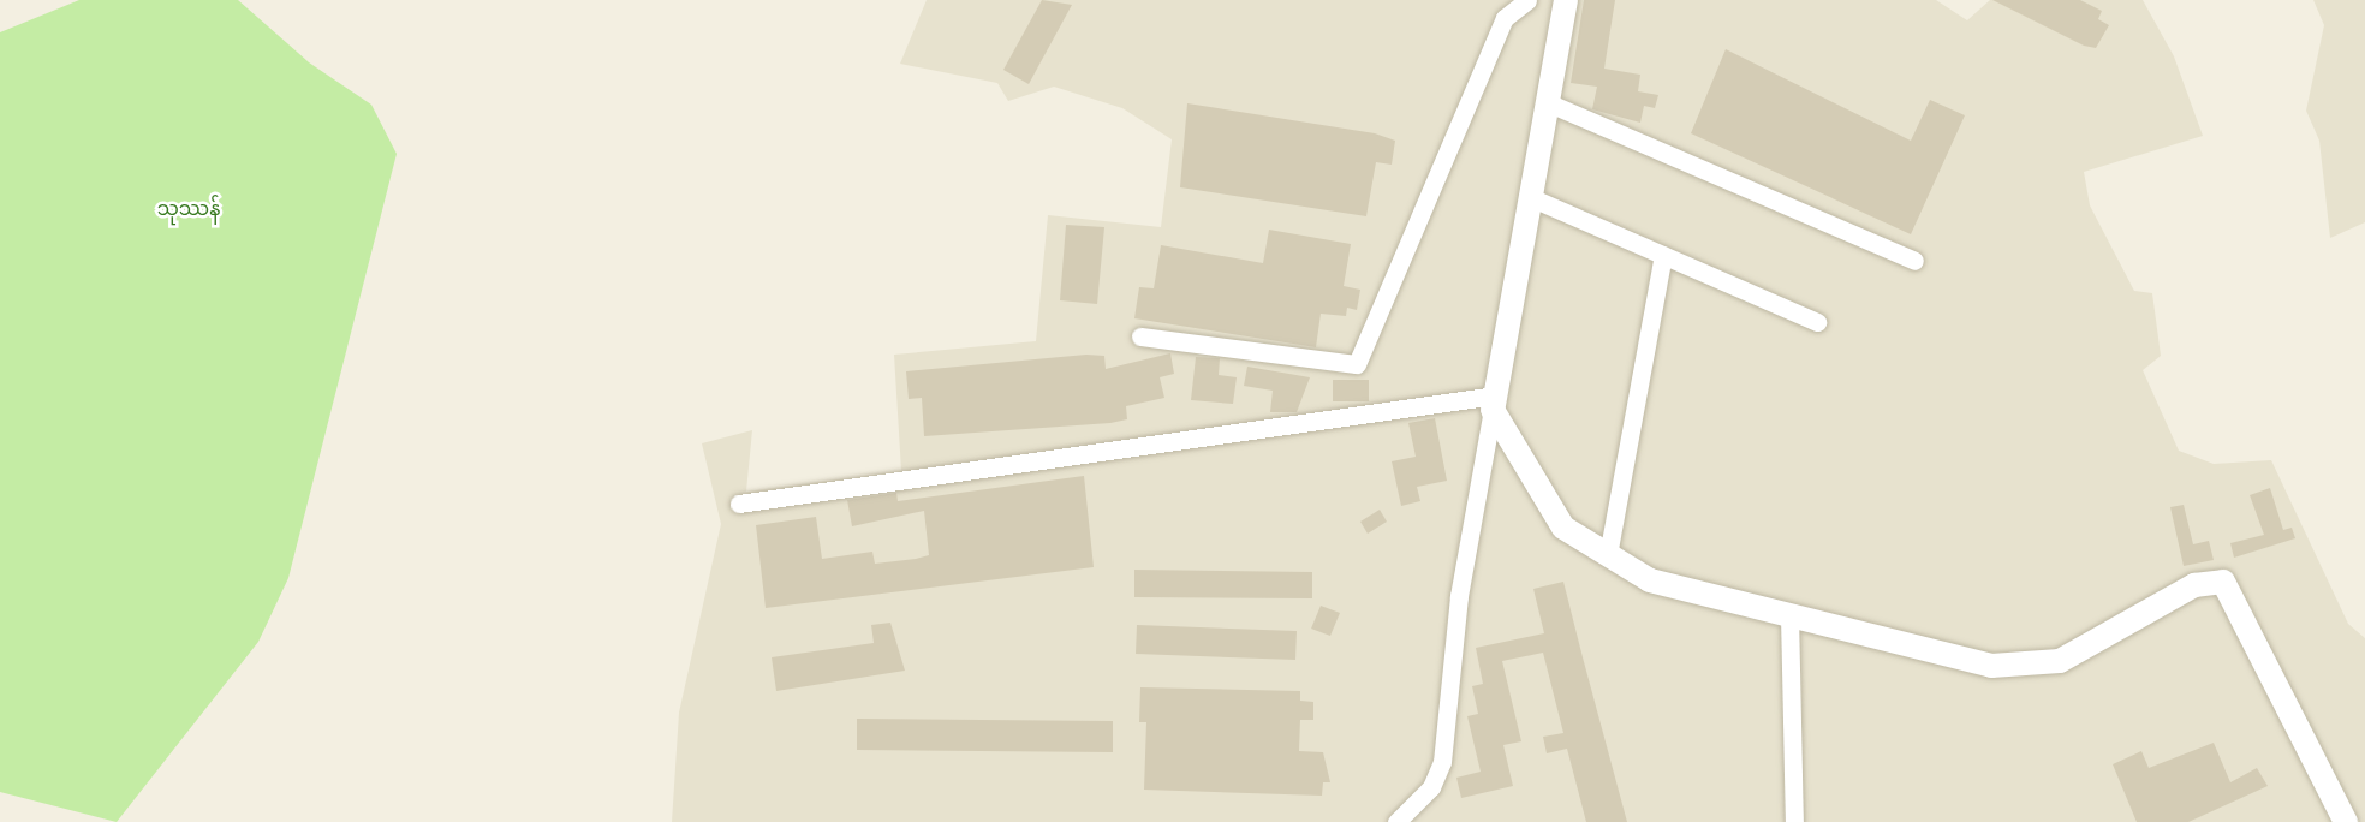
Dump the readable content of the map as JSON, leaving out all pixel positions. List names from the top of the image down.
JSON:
{
  "parks": ["သုဿန်"]
}
